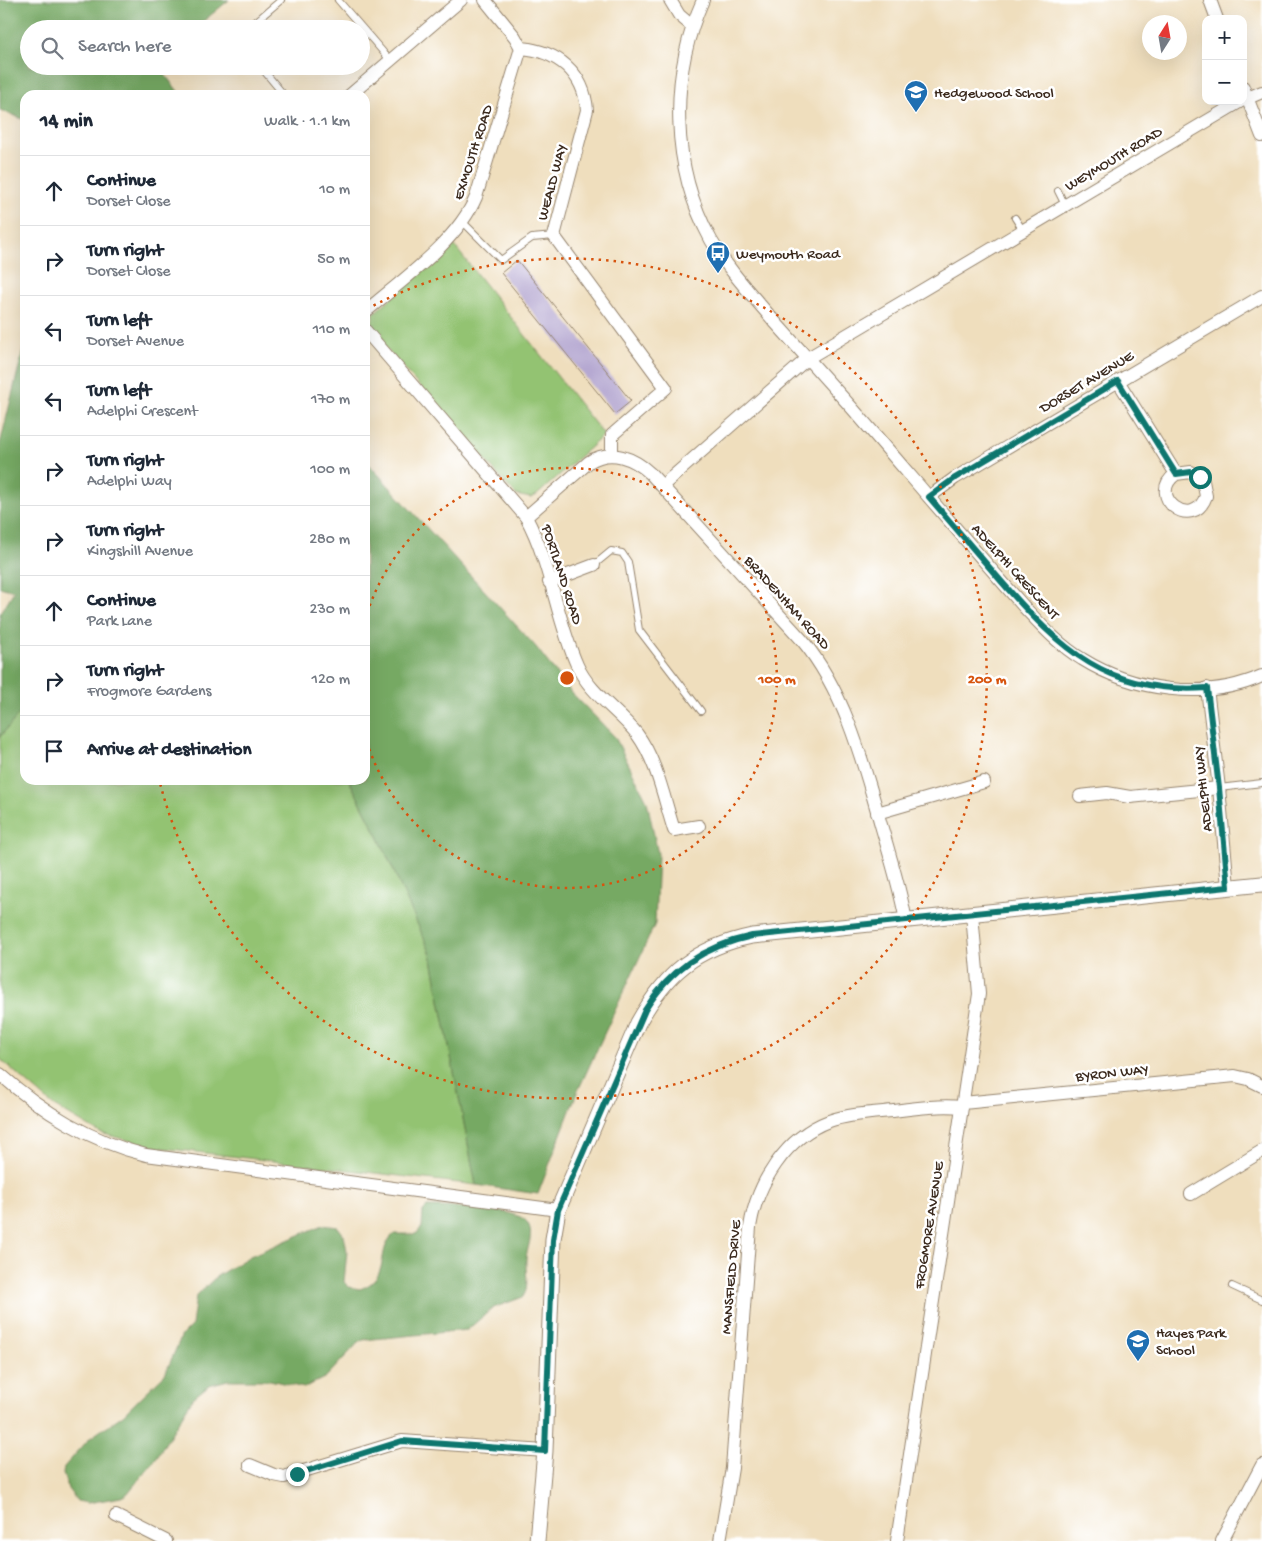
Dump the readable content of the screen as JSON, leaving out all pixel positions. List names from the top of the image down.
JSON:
{
  "streets": {
    "street": [
      "EXMOUTH ROAD",
      "WEYMOUTH ROAD",
      "WEALD WAY",
      "DORSET AVENUE",
      "ADELPHI CRESCENT",
      "PORTLAND ROAD",
      "BRADENHAM ROAD",
      "ADELPHI WAY",
      "BYRON WAY",
      "FROGMORE AVENUE",
      "MANSFIELD DRIVE"
    ]
  },
  "crossings": [
    ["EXMOUTH ROAD", "WEALD WAY"],
    ["WEYMOUTH ROAD", "ADELPHI CRESCENT"],
    ["WEYMOUTH ROAD", "BRADENHAM ROAD"],
    ["WEALD WAY", "BRADENHAM ROAD"],
    ["DORSET AVENUE", "ADELPHI CRESCENT"],
    ["ADELPHI CRESCENT", "ADELPHI WAY"],
    ["BYRON WAY", "FROGMORE AVENUE"],
    ["BYRON WAY", "MANSFIELD DRIVE"],
    ["FROGMORE AVENUE", "MANSFIELD DRIVE"]
  ],
  "places": {
    "school or university": ["Hedgewood School", "Hayes Park School"],
    "bus stop": ["Weymouth Road"]
  },
  "north": "top",
  "page": {
    "map_buttons": ["+", "−"],
    "search": "Search here",
    "heading": ["14 min", "Walk · 1.1 km"],
    "list": [
      ["Continue", "Dorset Close", "10 m"],
      ["Turn right", "Dorset Close", "50 m"],
      ["Turn left", "Dorset Avenue", "110 m"],
      ["Turn left", "Adelphi Crescent", "170 m"],
      ["Turn right", "Adelphi Way", "100 m"],
      ["Turn right", "Kingshill Avenue", "280 m"],
      ["Continue", "Park Lane", "230 m"],
      ["Turn right", "Frogmore Gardens", "120 m"],
      "Arrive at destination"
    ]
  },
  "rings": ["100 m", "200 m"]
}
